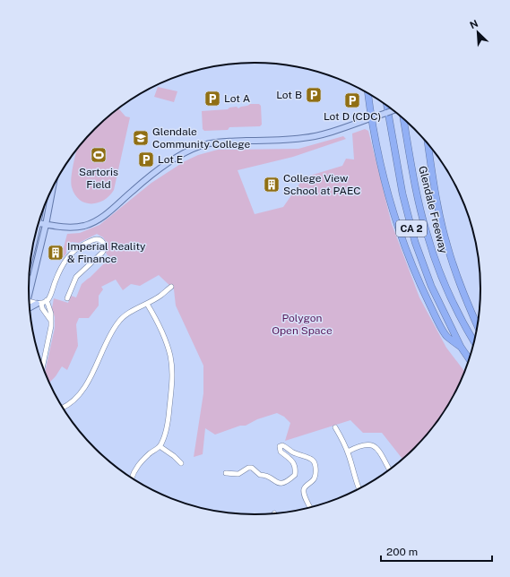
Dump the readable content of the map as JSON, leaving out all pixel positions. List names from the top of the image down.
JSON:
{
  "streets": {
    "highway": ["Glendale Freeway", "CA 2"]
  },
  "parks": ["Polygon Open Space"],
  "places": {
    "parking": [
      "Lot B",
      "Lot A",
      "Lot D (CDC)",
      "Lot E"
    ],
    "school or university": ["Glendale Community College"],
    "sports": ["Sartoris Field"],
    "building": ["College View School at PAEC", "Imperial Reality & Finance"]
  },
  "scale_bar": "200 m",
  "north": "top left"
}
